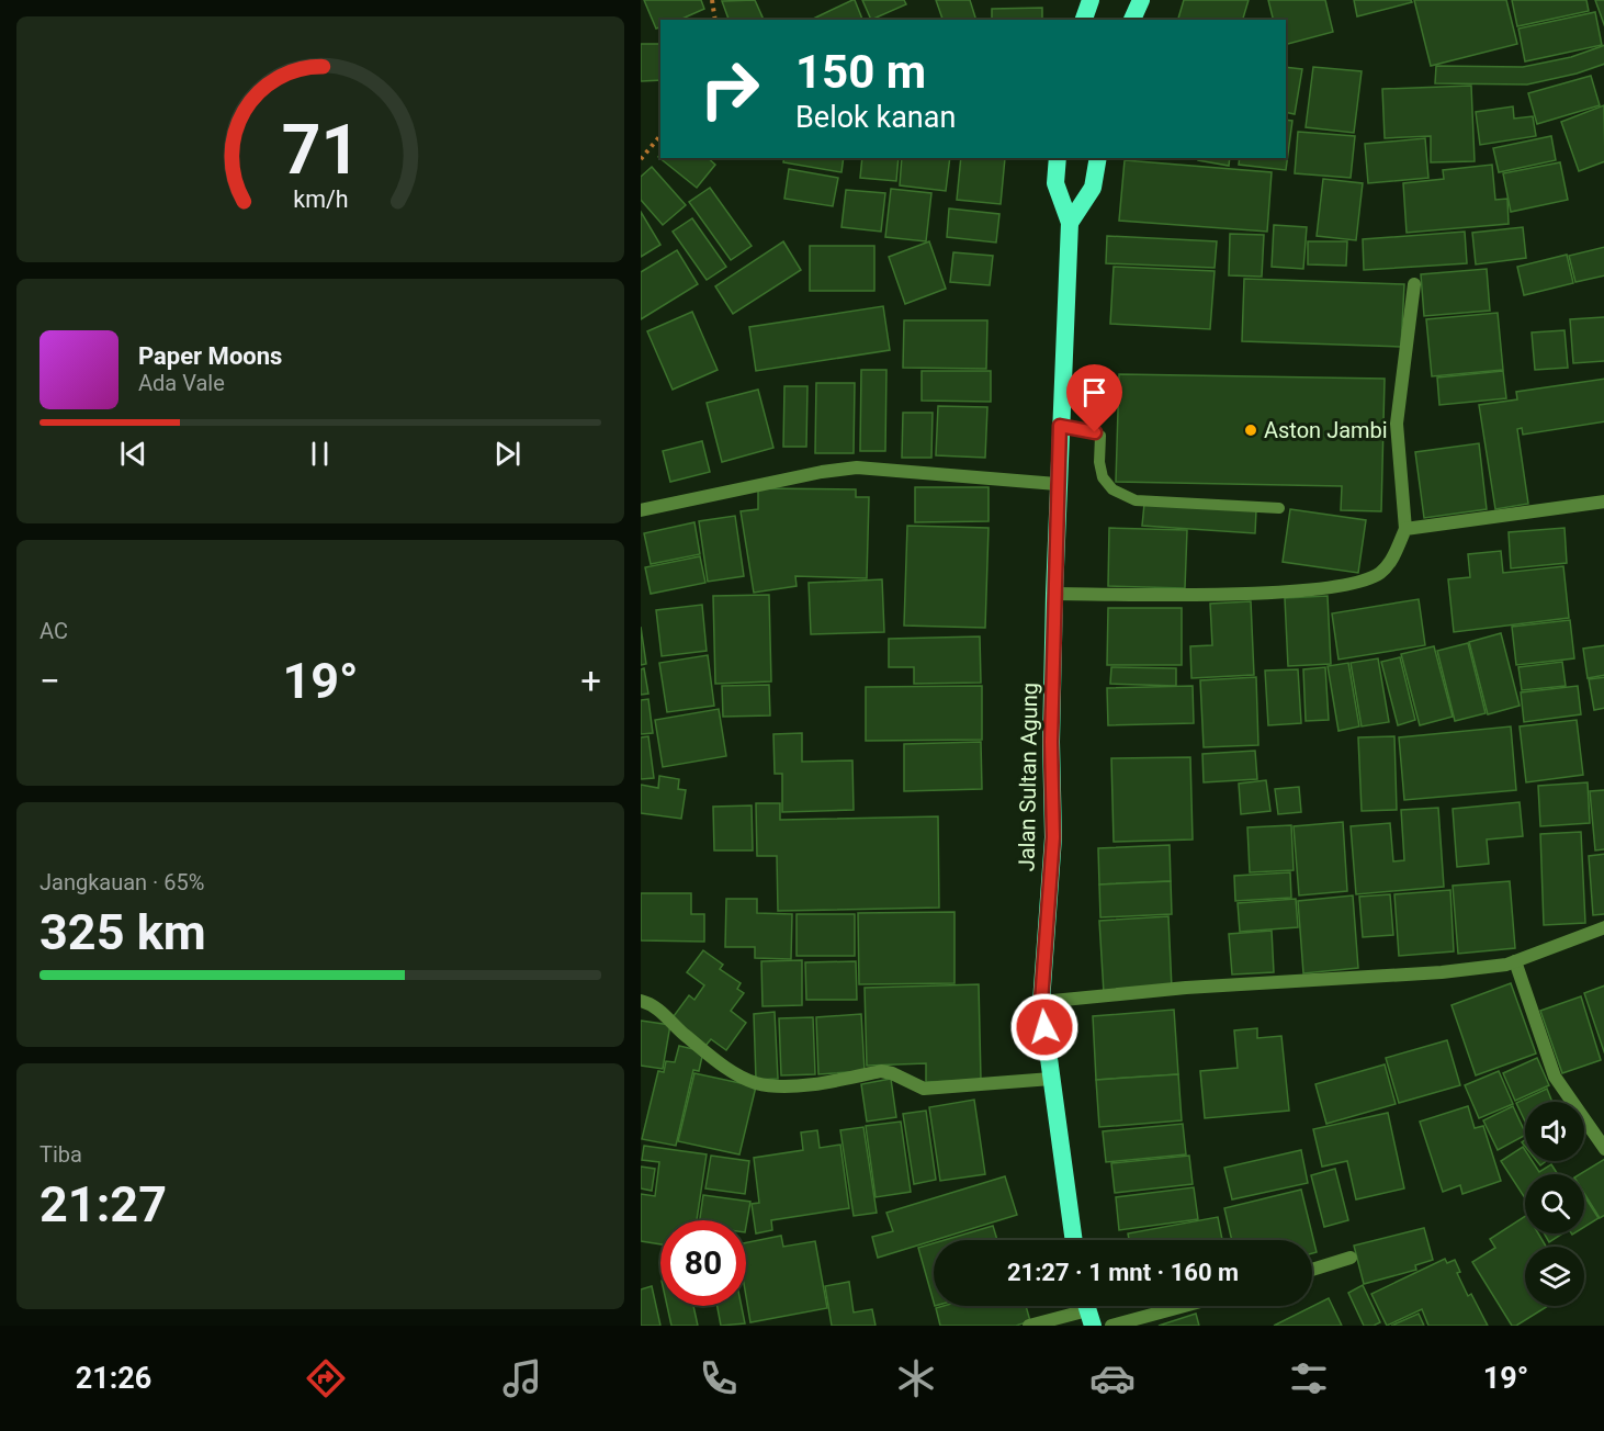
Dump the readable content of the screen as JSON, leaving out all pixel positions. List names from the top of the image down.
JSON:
{
  "streets": {
    "highway": ["Jalan Sultan Agung"]
  },
  "places": ["Aston Jambi"],
  "page": {
    "turn": ["150 m", "Belok kanan"],
    "song": ["Paper Moons", "Ada Vale"],
    "tile": [
      "AC",
      ["Jangkauan · 65%", "325 km"],
      ["Tiba", "21:27"]
    ],
    "heat": ["−", "19°", "+"],
    "limit": "80",
    "trip": "21:27 · 1 mnt · 160 m",
    "tabs": ["21:26", "19°"],
    "gauge": ["71", "km/h"]
  }
}
